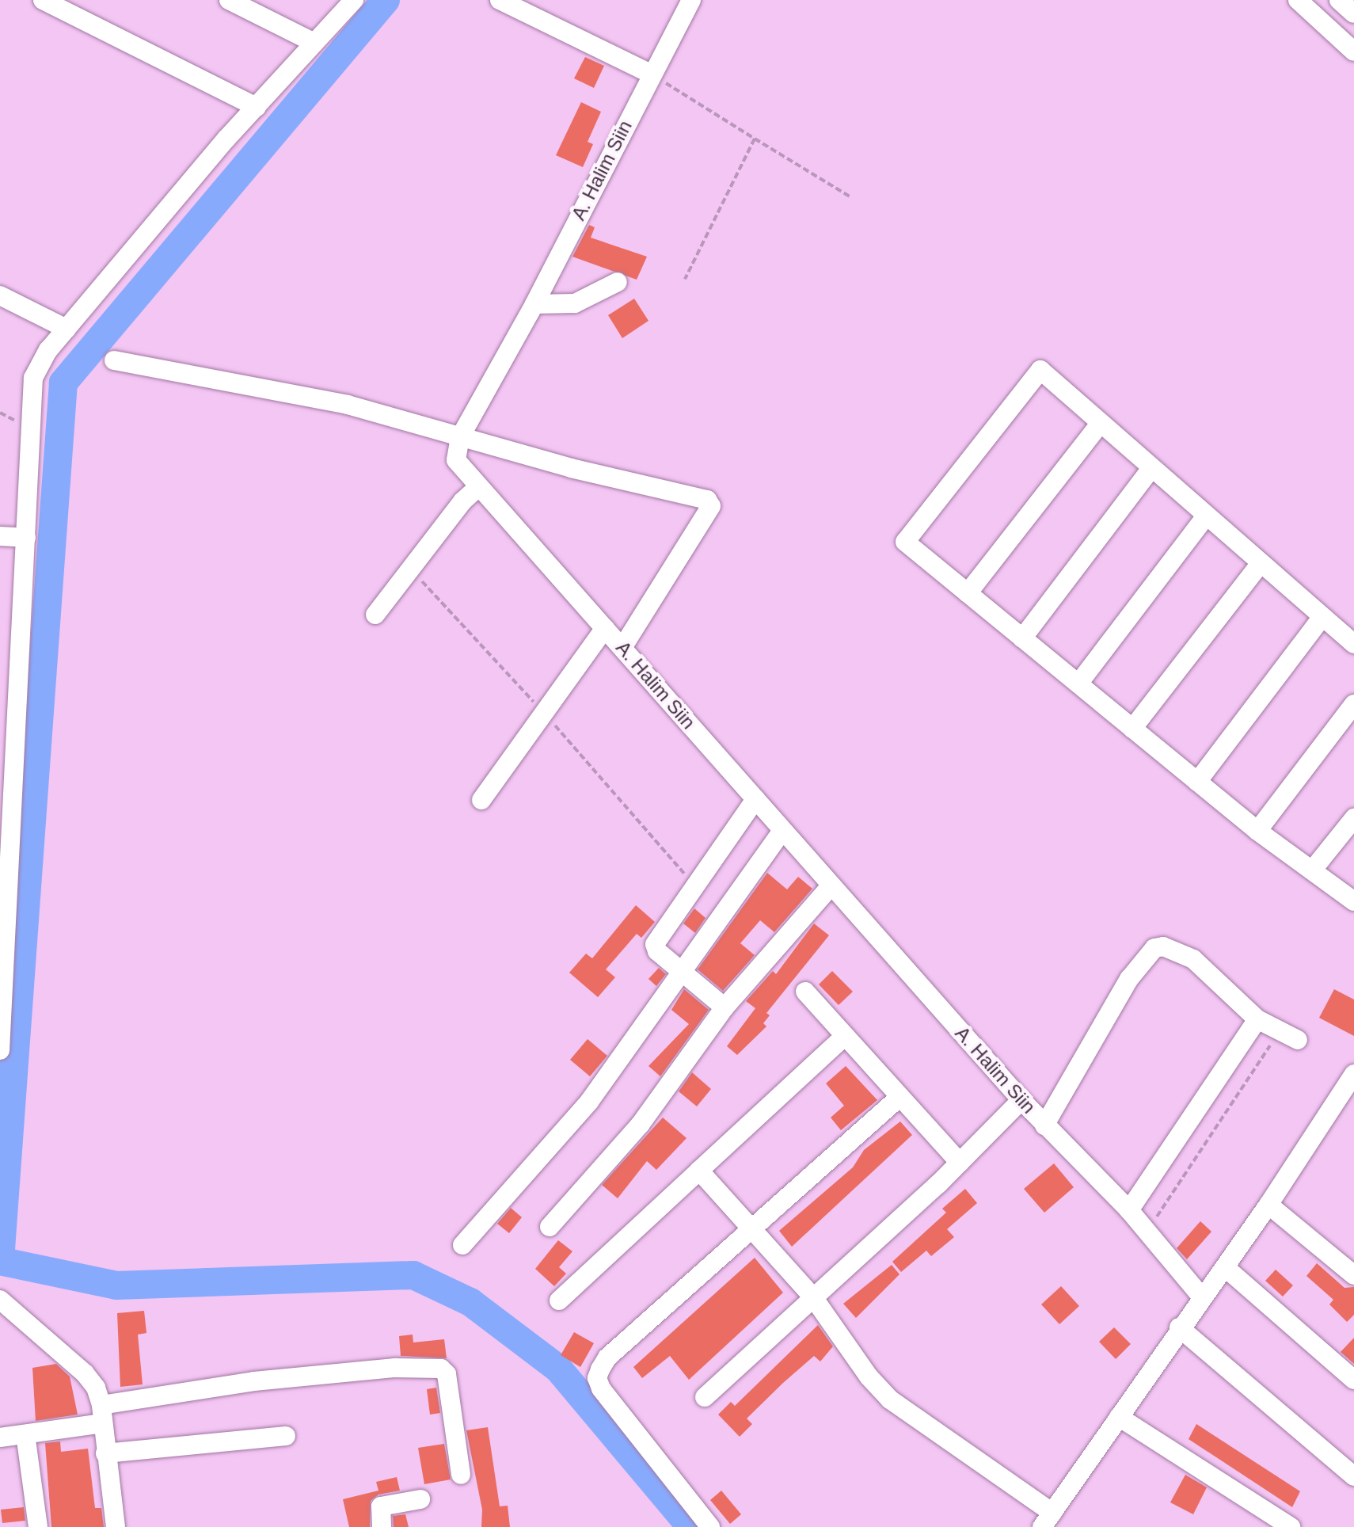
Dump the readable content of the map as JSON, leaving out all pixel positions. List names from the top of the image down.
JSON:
{
  "streets": {
    "street": ["A. Halim Siin"]
  }
}
